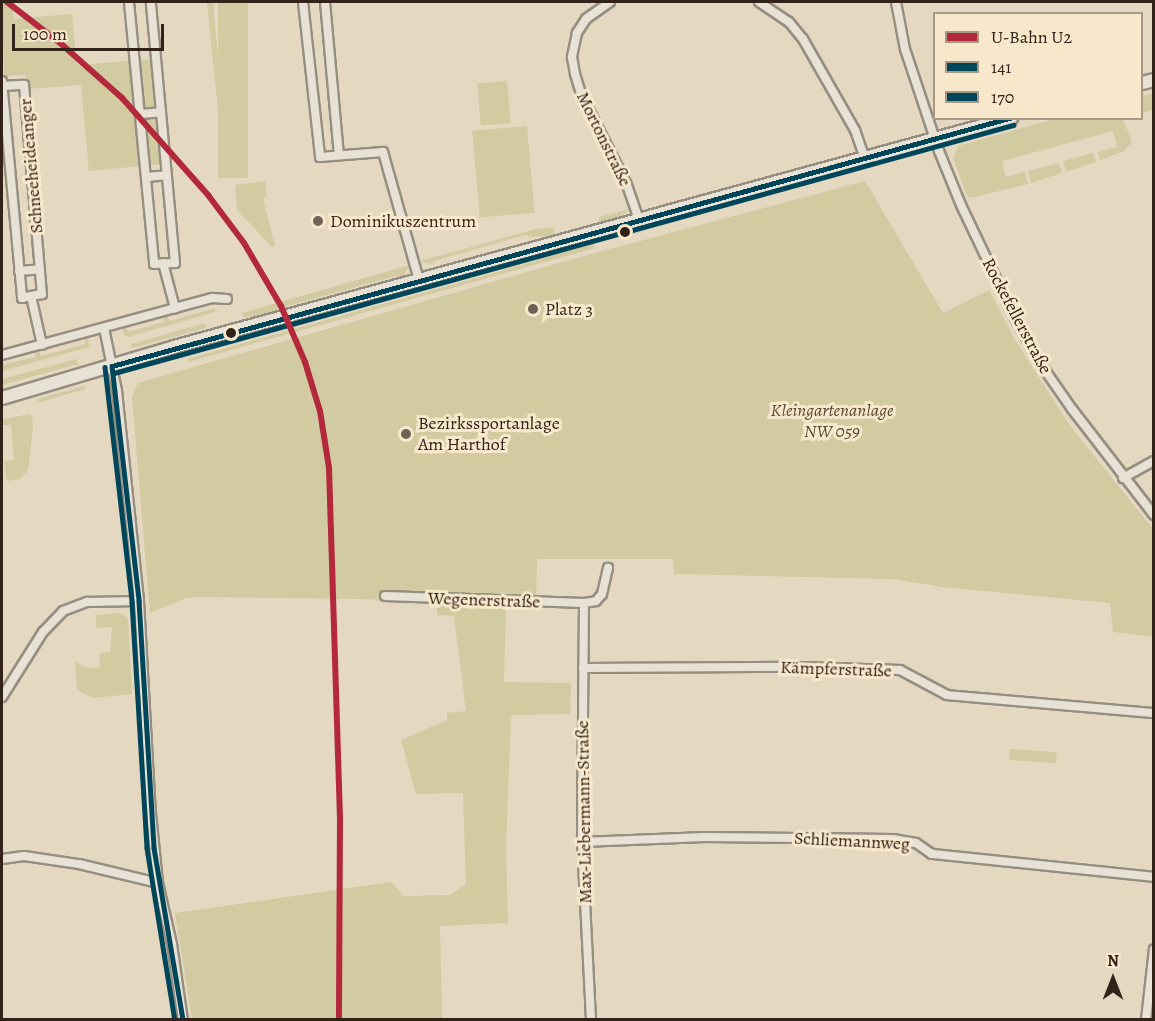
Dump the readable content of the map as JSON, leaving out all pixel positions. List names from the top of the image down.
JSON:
{
  "streets": {
    "street": [
      "Mortonstraße",
      "Schneeheideanger",
      "Rockefellerstraße",
      "Wegenerstraße",
      "Kämpferstraße",
      "Max-Liebermann-Straße",
      "Schliemannweg"
    ]
  },
  "crossings": [
    ["Wegenerstraße", "Max-Liebermann-Straße"],
    ["Kämpferstraße", "Max-Liebermann-Straße"],
    ["Max-Liebermann-Straße", "Schliemannweg"]
  ],
  "parks": ["Kleingartenanlage NW 059"],
  "places": ["Dominikuszentrum", "Platz 3", "Bezirkssportanlage Am Harthof"],
  "lines": ["metro line U2", "transit line 141", "transit line 170"],
  "legend": ["U-Bahn U2", "141", "170"],
  "scale_bar": "100 m",
  "north": "top"
}
